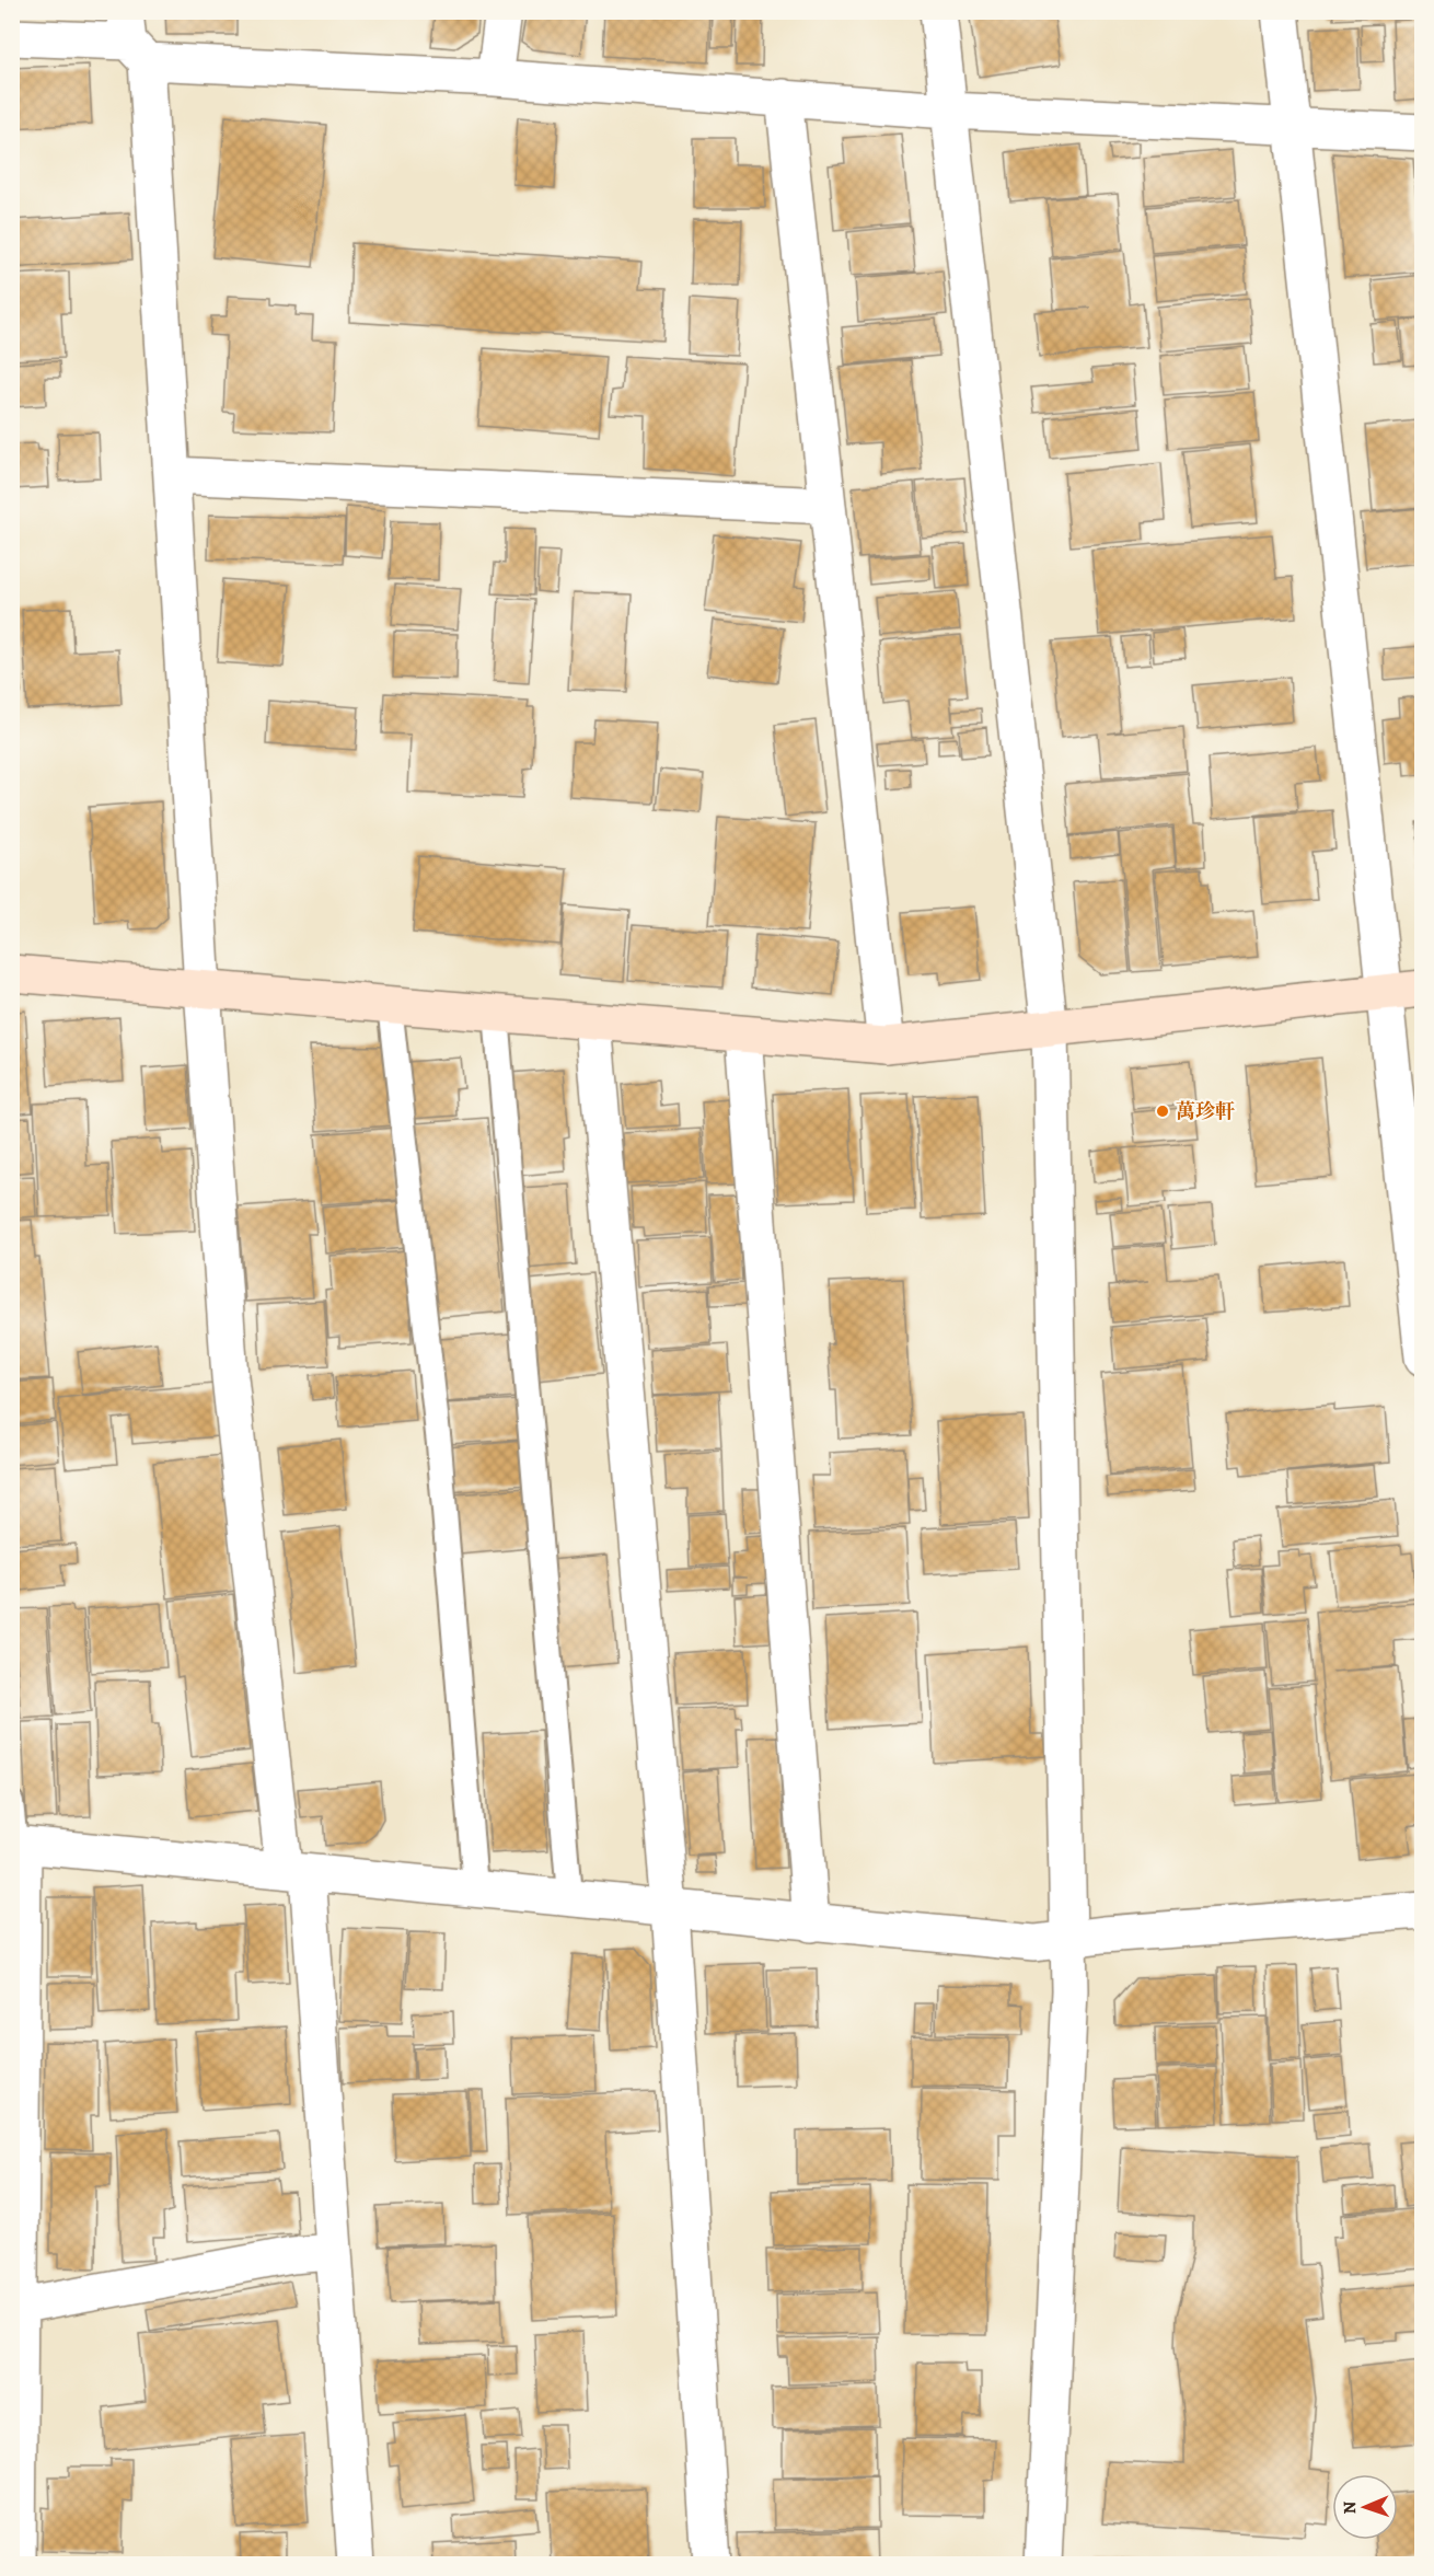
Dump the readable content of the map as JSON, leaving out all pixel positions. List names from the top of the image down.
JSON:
{
  "places": ["萬珍軒"],
  "north": "left"
}
